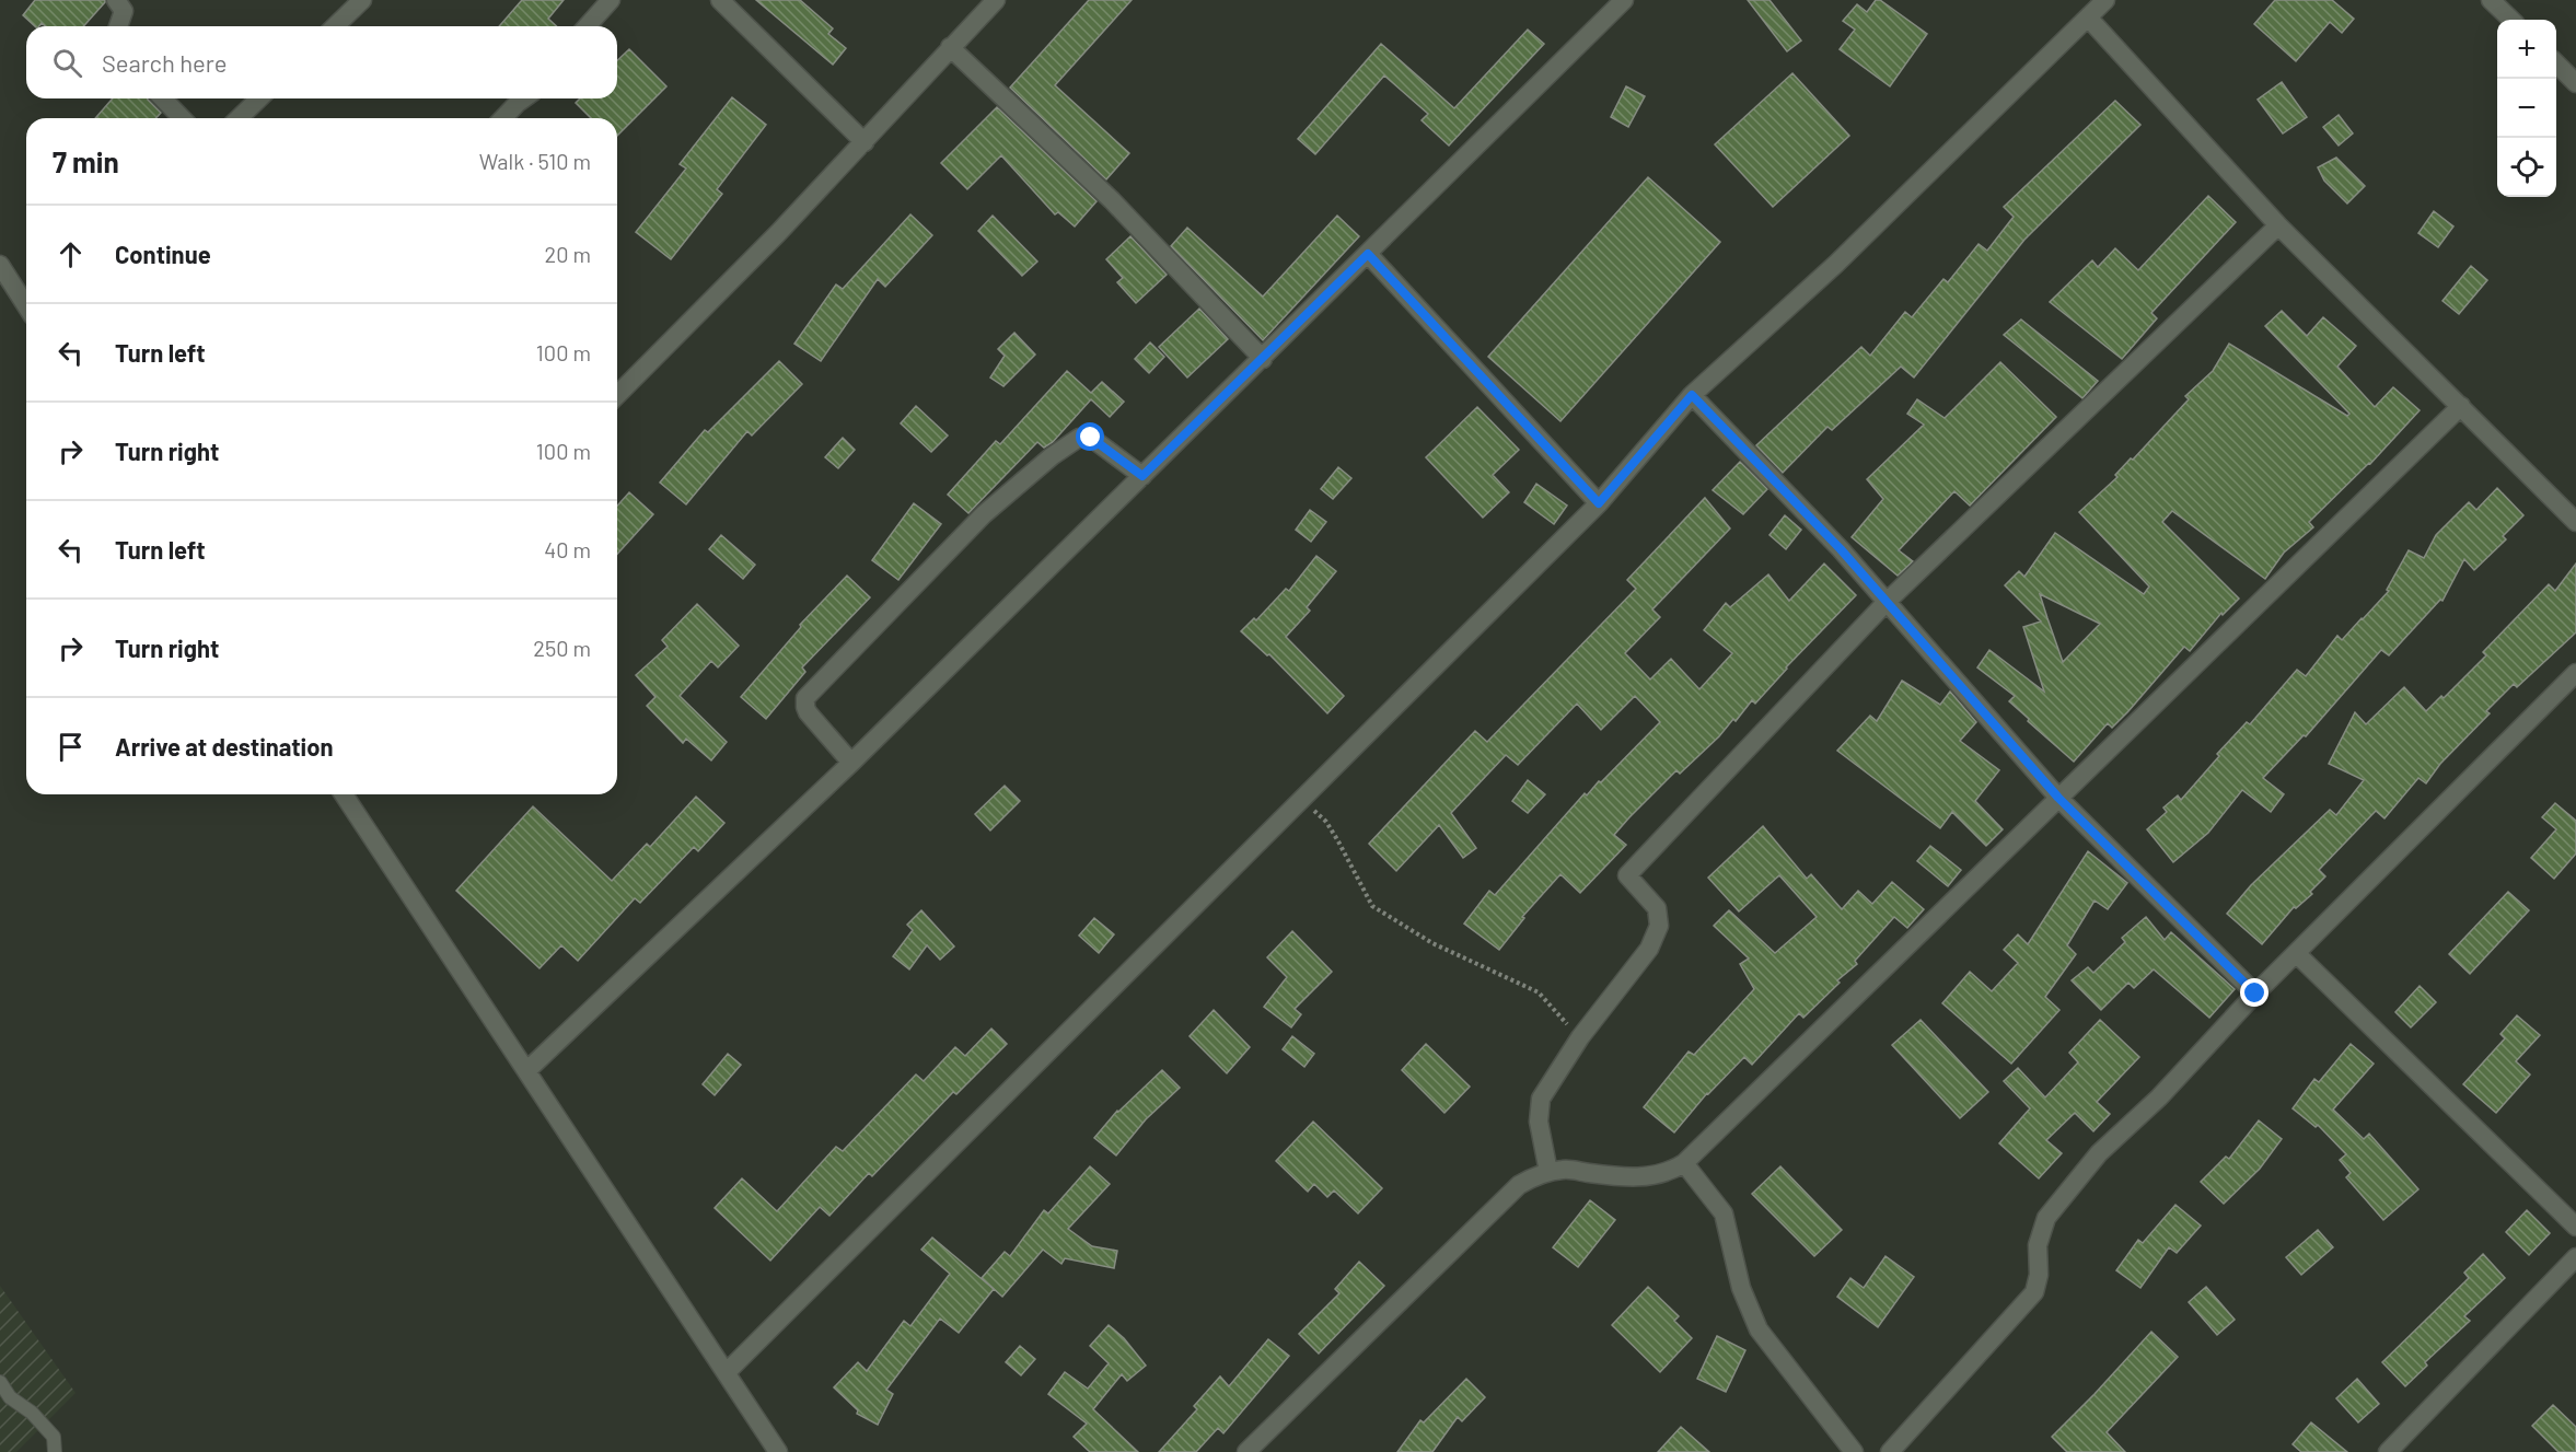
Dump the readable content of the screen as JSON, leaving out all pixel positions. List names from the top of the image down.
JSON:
{
  "page": {
    "map_buttons": ["+", "−"],
    "search": "Search here",
    "heading": ["7 min", "Walk · 510 m"],
    "list": [
      ["Continue", "20 m"],
      ["Turn left", "100 m"],
      ["Turn right", "100 m"],
      ["Turn left", "40 m"],
      ["Turn right", "250 m"],
      "Arrive at destination"
    ]
  }
}
